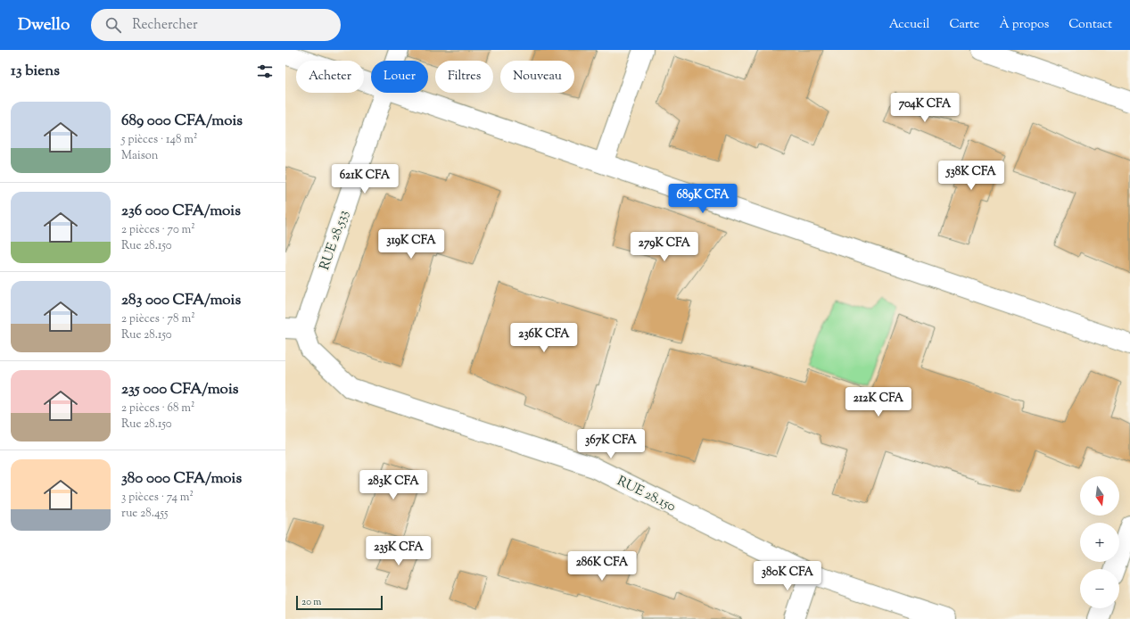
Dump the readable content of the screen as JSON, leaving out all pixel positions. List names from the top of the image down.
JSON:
{
  "streets": {
    "street": ["RUE 28.533", "RUE 28.150"]
  },
  "crossings": [
    ["RUE 28.533", "RUE 28.150"]
  ],
  "scale_bar": "20 m",
  "north": "bottom",
  "page": {
    "header": "Dwello",
    "search": "Rechercher",
    "nav": [
      "Accueil",
      "Carte",
      "À propos",
      "Contact"
    ],
    "heading": "13 biens",
    "chip": [
      "Acheter",
      "Louer",
      "Filtres",
      "Nouveau"
    ],
    "list": [
      {
        "name": "689 000 CFA/mois",
        "note": "5 pièces · 148 m² · Maison"
      },
      {
        "name": "236 000 CFA/mois",
        "note": "2 pièces · 70 m² · Rue 28.150"
      },
      {
        "name": "283 000 CFA/mois",
        "note": "2 pièces · 78 m² · Rue 28.150"
      },
      {
        "name": "235 000 CFA/mois",
        "note": "2 pièces · 68 m² · Rue 28.150"
      },
      {
        "name": "380 000 CFA/mois",
        "note": "3 pièces · 74 m² · rue 28.455"
      }
    ],
    "price": [
      "704K CFA",
      "538K CFA",
      "621K CFA",
      "689K CFA",
      "319K CFA",
      "279K CFA",
      "236K CFA",
      "212K CFA",
      "367K CFA",
      "283K CFA",
      "235K CFA",
      "286K CFA",
      "380K CFA"
    ],
    "map_buttons": ["+", "−"],
    "scale": "20 m"
  }
}
